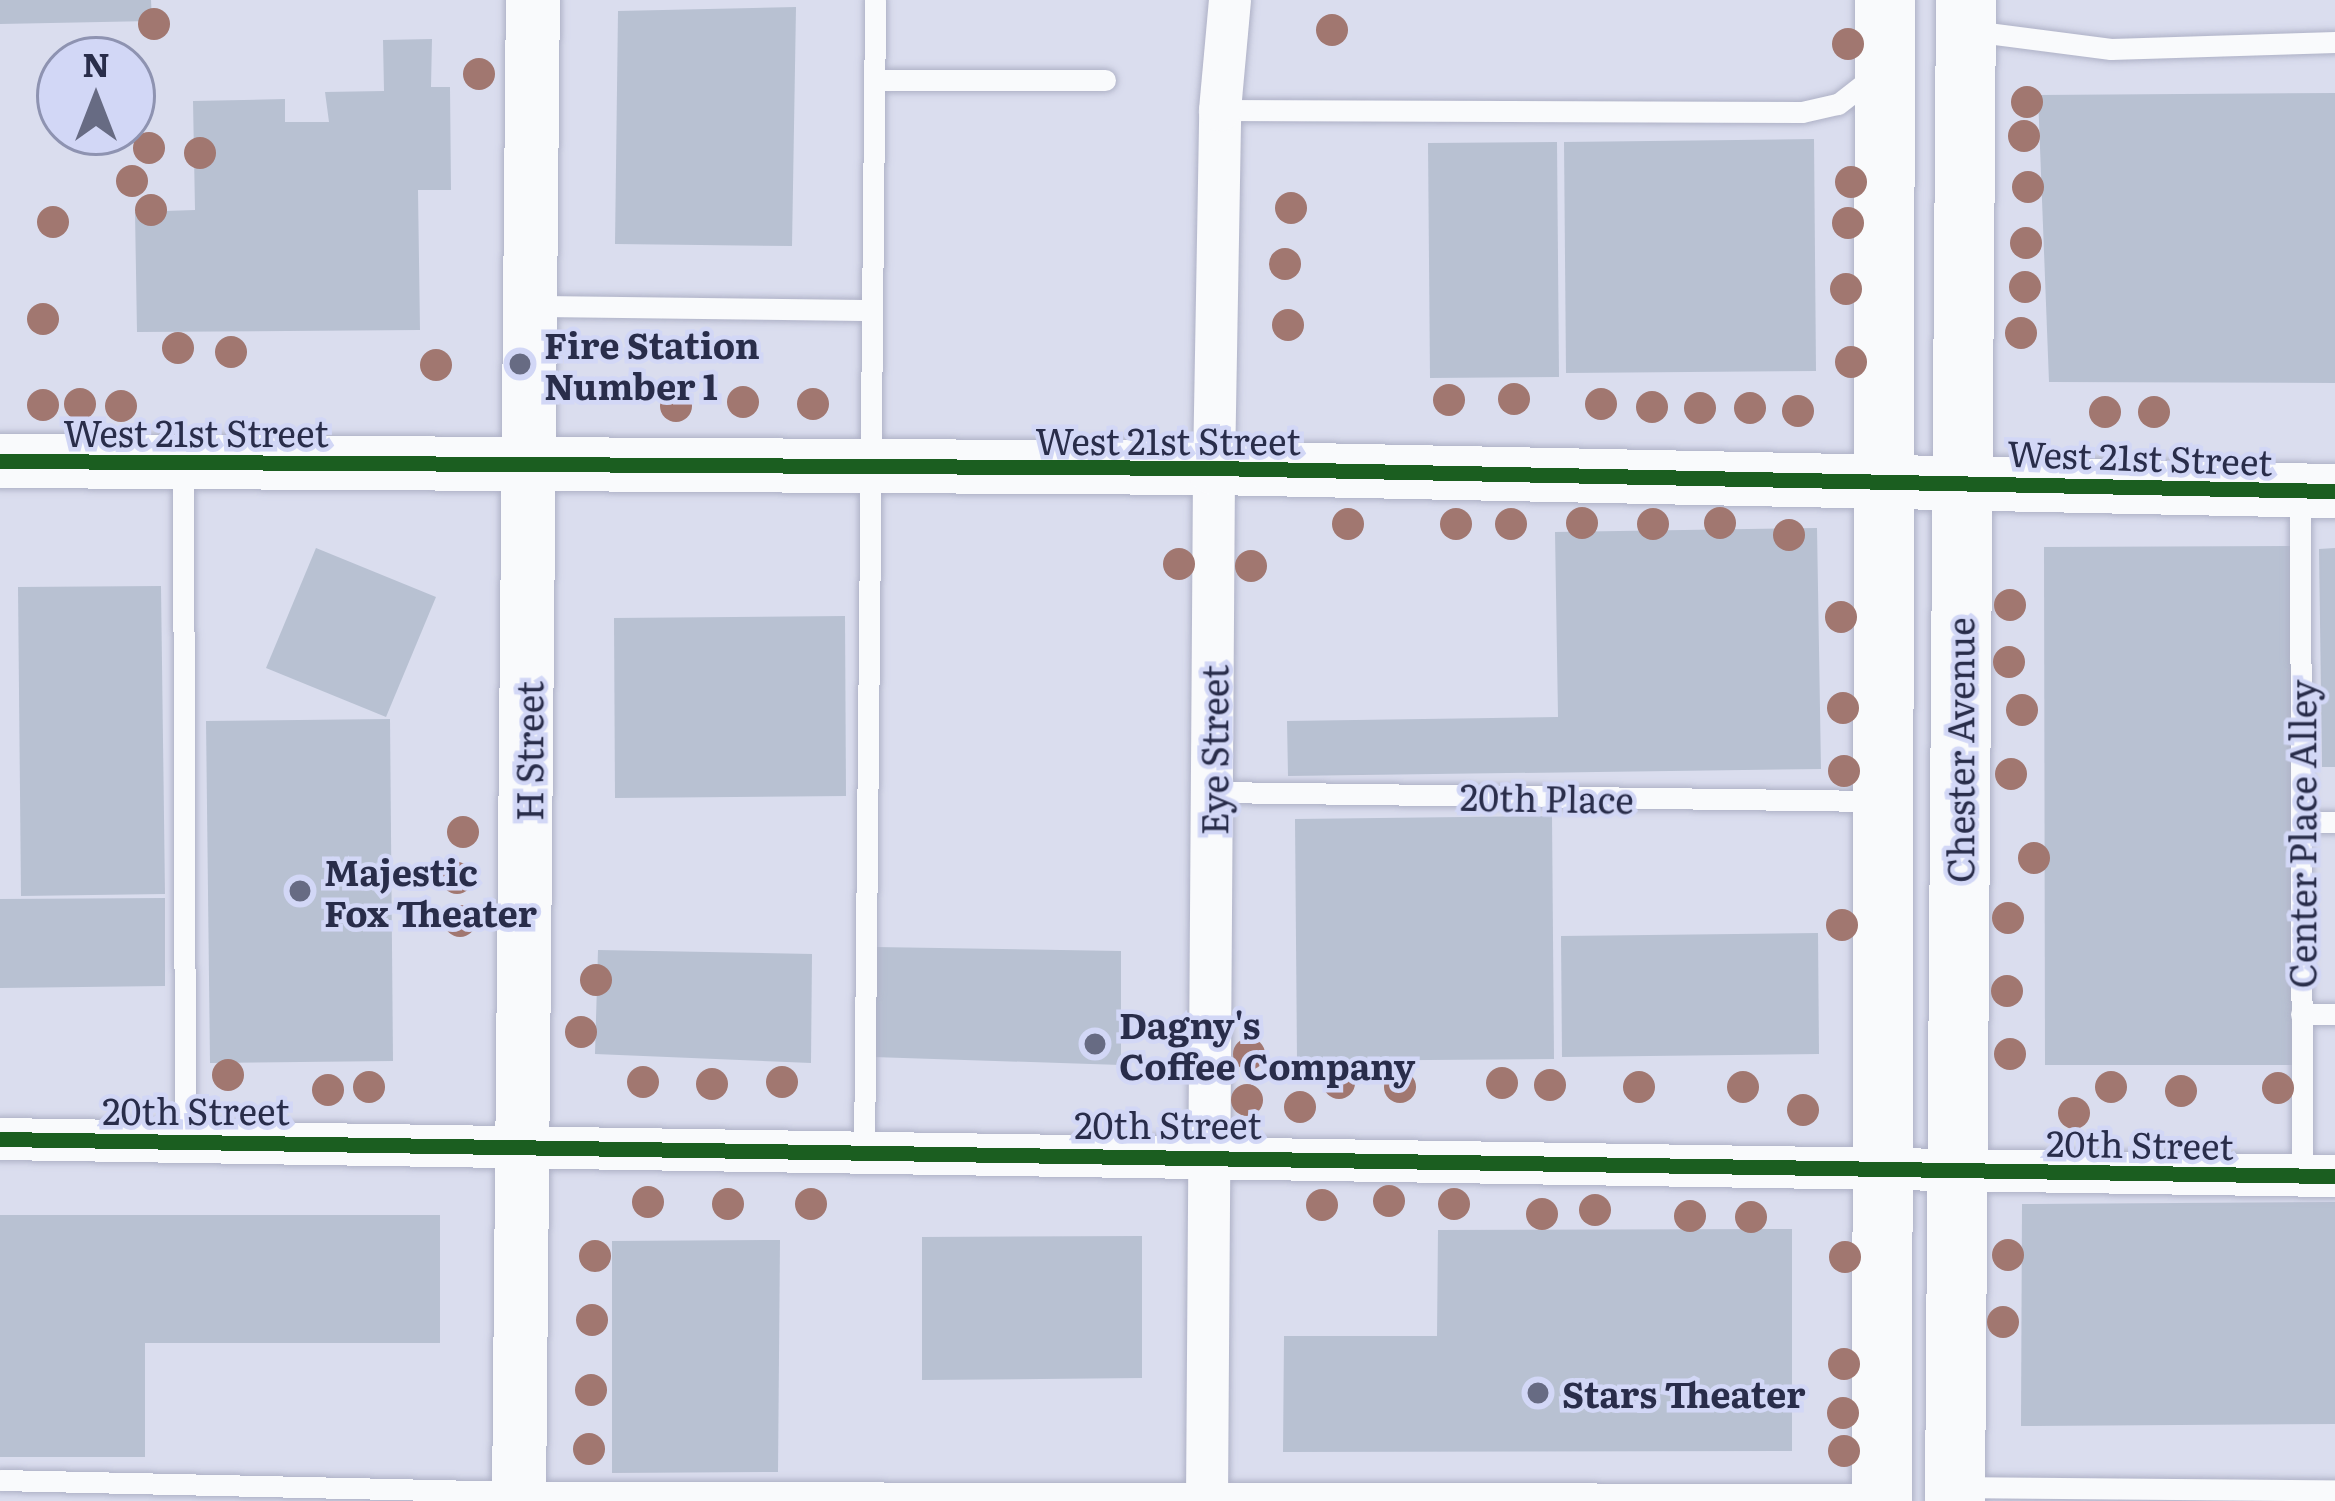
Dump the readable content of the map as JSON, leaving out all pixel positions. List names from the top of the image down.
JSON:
{
  "streets": {
    "main road": ["Chester Avenue"],
    "street": [
      "West 21st Street",
      "Eye Street",
      "H Street",
      "20th Street"
    ],
    "lane": ["20th Place", "Center Place Alley"]
  },
  "crossings": [
    ["West 21st Street", "Eye Street"],
    ["West 21st Street", "Chester Avenue"],
    ["West 21st Street", "H Street"],
    ["West 21st Street", "Center Place Alley"],
    ["Eye Street", "20th Place"],
    ["Eye Street", "20th Street"],
    ["Chester Avenue", "20th Street"],
    ["H Street", "20th Street"],
    ["Center Place Alley", "20th Street"]
  ],
  "places": [
    "Fire Station Number 1",
    "Majestic Fox Theater",
    "Dagny's Coffee Company",
    "Stars Theater"
  ],
  "north": "top"
}
